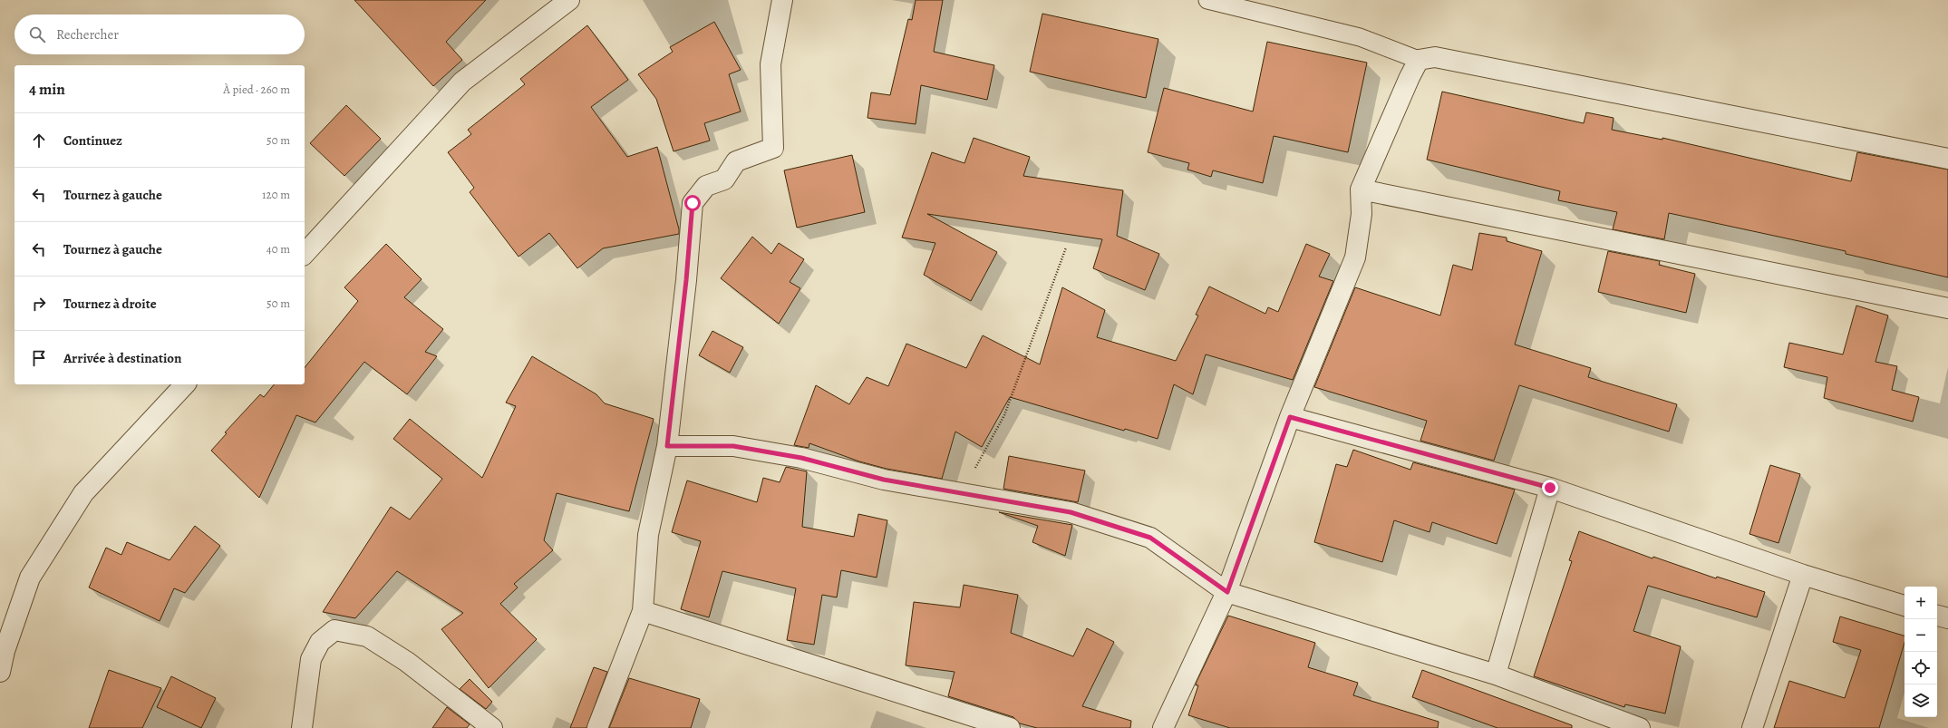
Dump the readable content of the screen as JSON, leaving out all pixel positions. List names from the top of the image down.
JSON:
{
  "page": {
    "search": "Rechercher",
    "heading": ["4 min", "À pied · 260 m"],
    "list": [
      ["Continuez", "50 m"],
      ["Tournez à gauche", "120 m"],
      ["Tournez à gauche", "40 m"],
      ["Tournez à droite", "50 m"],
      "Arrivée à destination"
    ],
    "map_buttons": ["+", "−"]
  }
}
